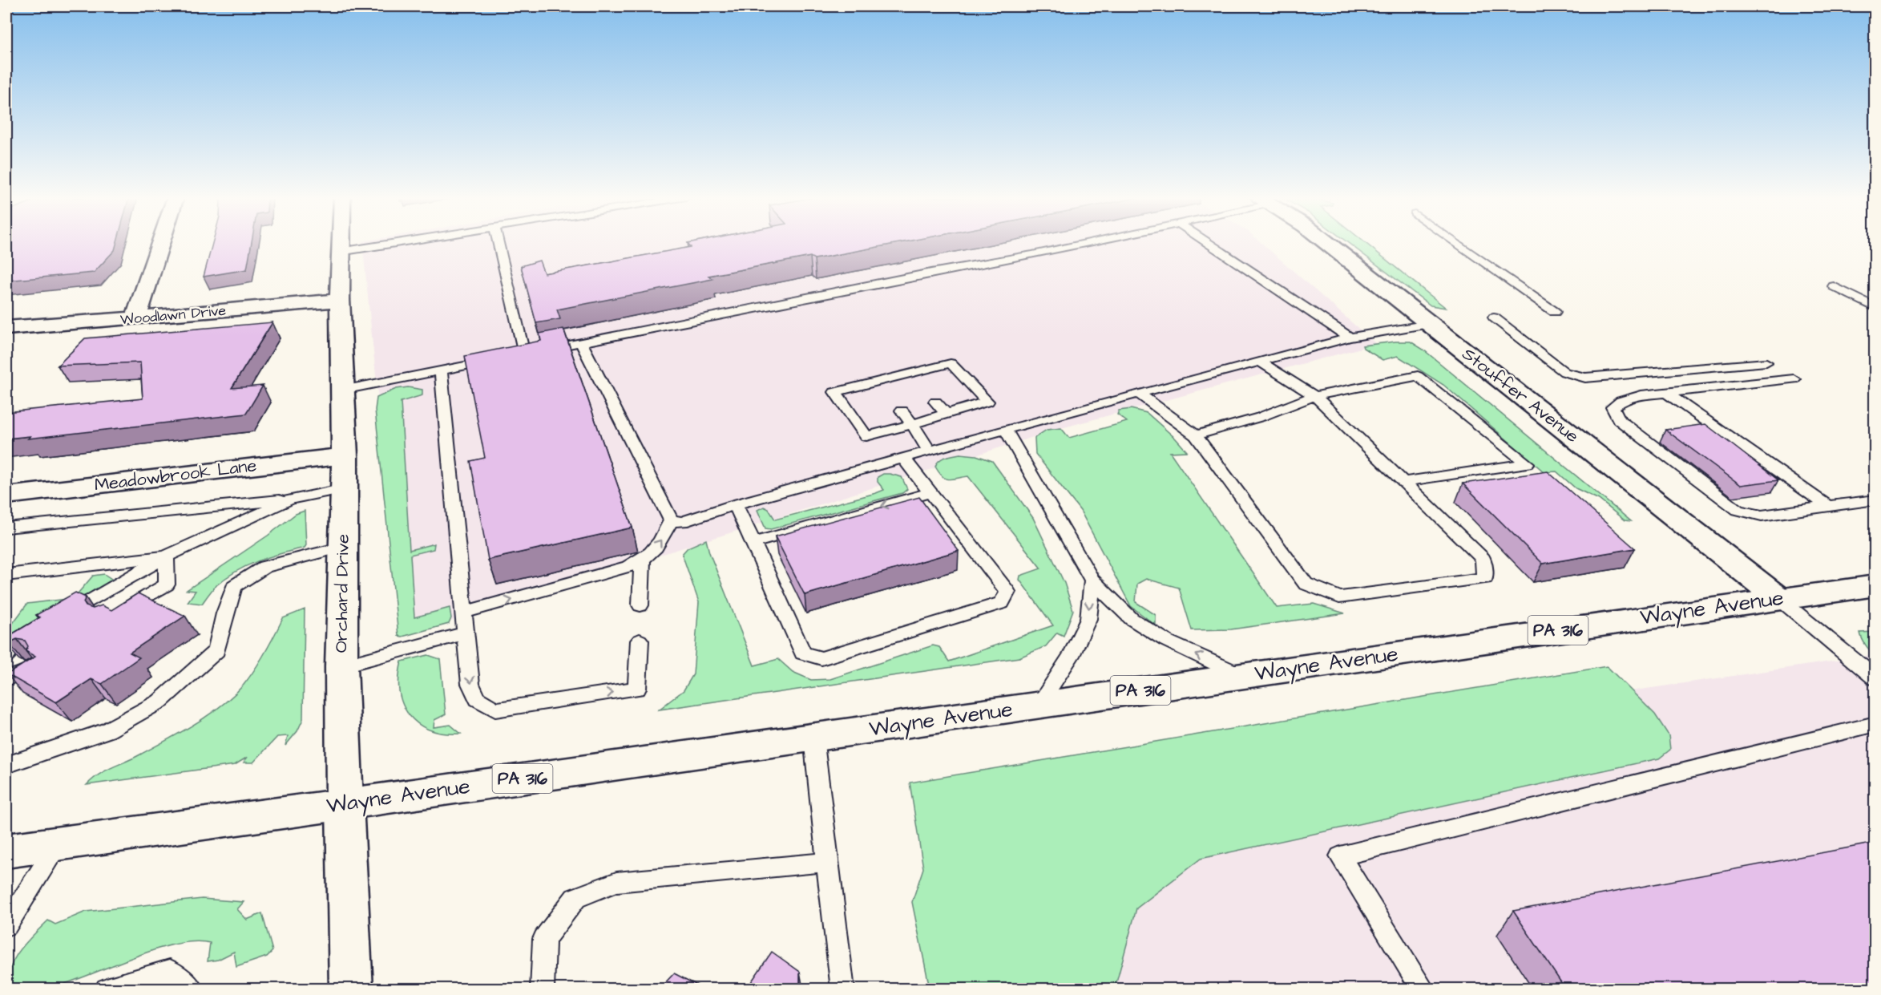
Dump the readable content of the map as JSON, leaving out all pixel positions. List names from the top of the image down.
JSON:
{
  "streets": {
    "street": [
      "Woodlawn Drive",
      "Stouffer Avenue",
      "Meadowbrook Lane",
      "Orchard Drive",
      "Wayne Avenue",
      "PA 316"
    ]
  },
  "crossings": [
    ["Woodlawn Drive", "Orchard Drive"],
    ["Stouffer Avenue", "Wayne Avenue"],
    ["Meadowbrook Lane", "Orchard Drive"],
    ["Orchard Drive", "Wayne Avenue"]
  ]
}
